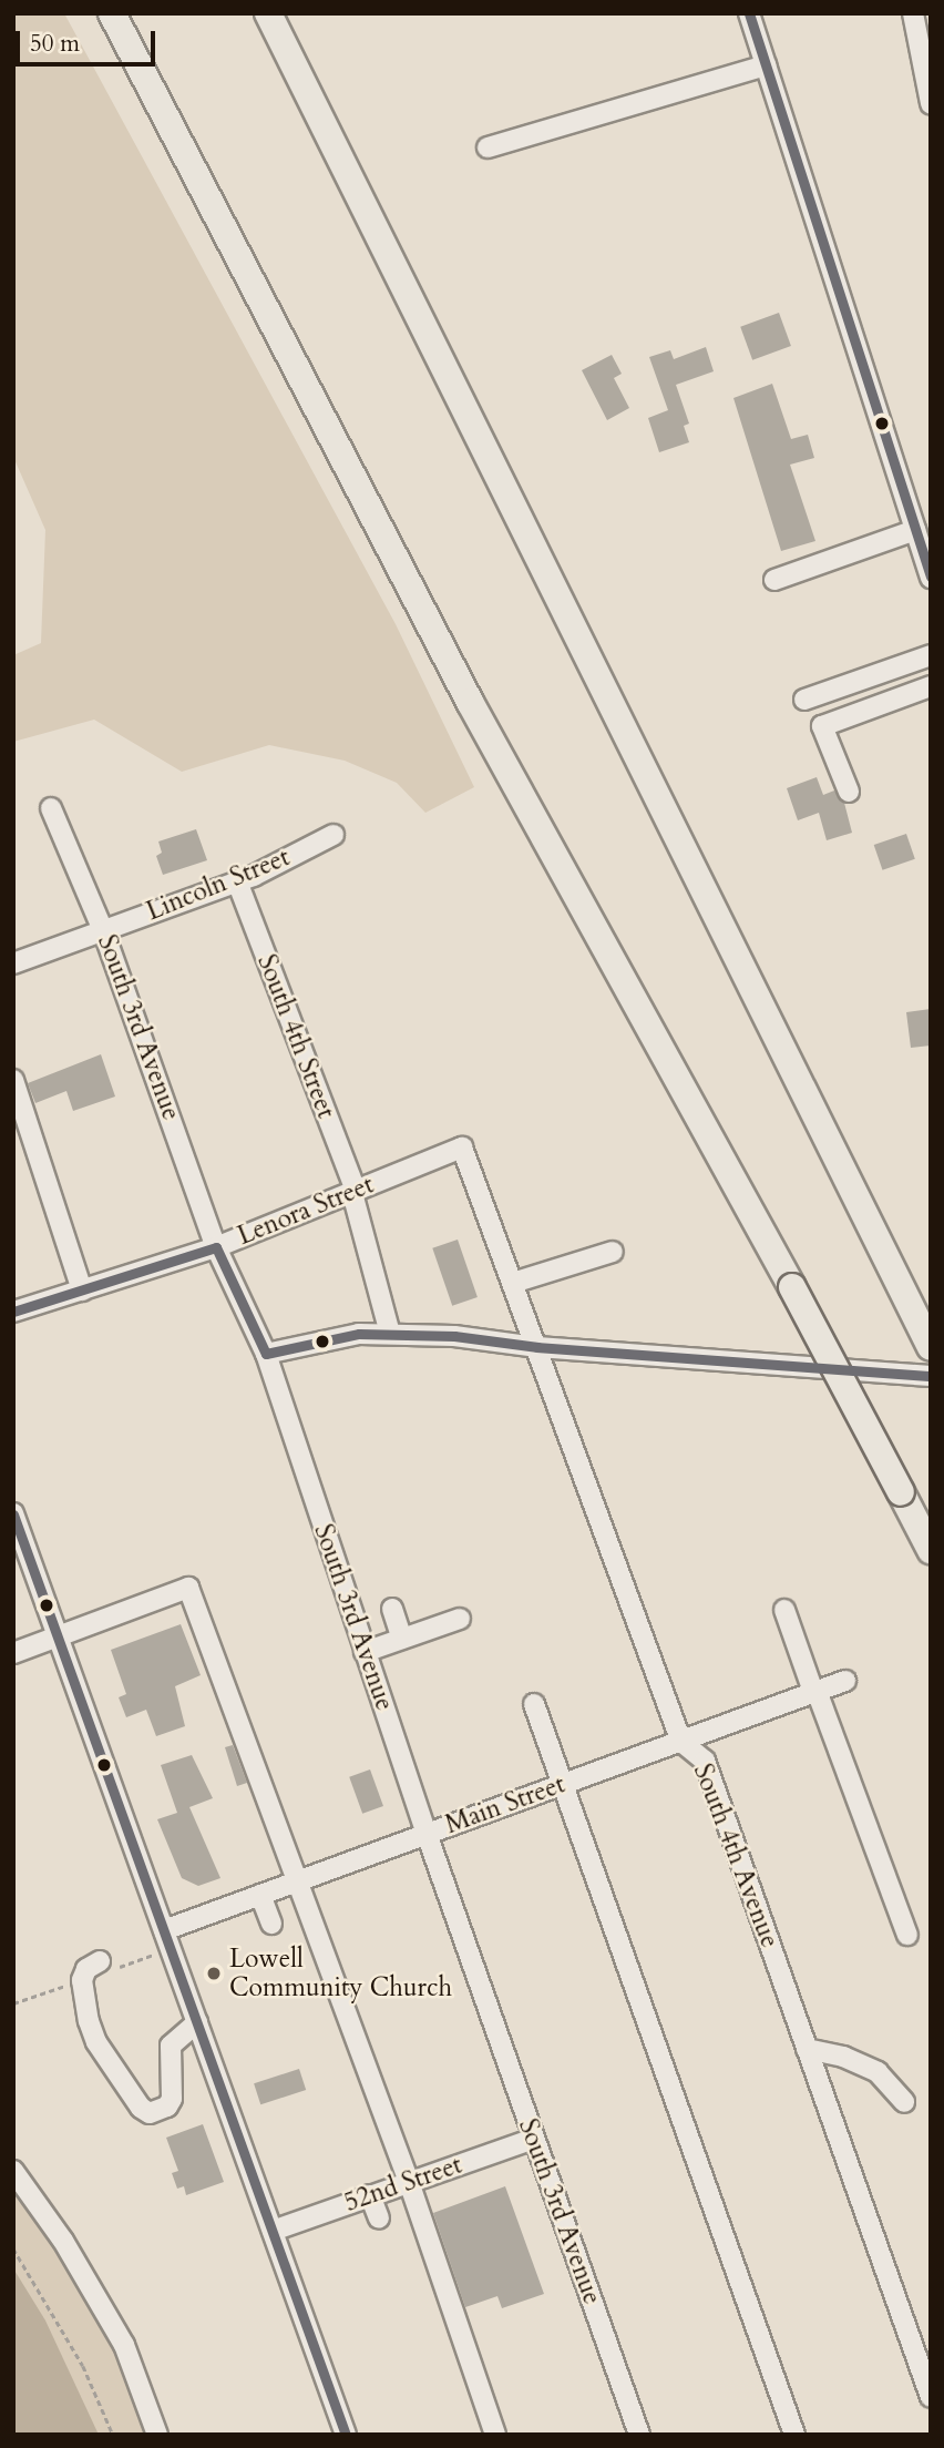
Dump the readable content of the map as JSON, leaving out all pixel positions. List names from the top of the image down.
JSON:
{
  "streets": {
    "street": [
      "Lincoln Street",
      "South 3rd Avenue",
      "South 4th Street",
      "Lenora Street",
      "Main Street",
      "South 4th Avenue",
      "52nd Street"
    ]
  },
  "crossings": [
    ["Lincoln Street", "South 3rd Avenue"],
    ["Lincoln Street", "South 4th Street"],
    ["South 3rd Avenue", "Lenora Street"],
    ["South 3rd Avenue", "Main Street"],
    ["South 3rd Avenue", "52nd Street"],
    ["South 4th Street", "Lenora Street"],
    ["Lenora Street", "South 4th Avenue"],
    ["Main Street", "South 4th Avenue"]
  ],
  "places": ["Lowell Community Church"],
  "scale_bar": "50 m"
}
